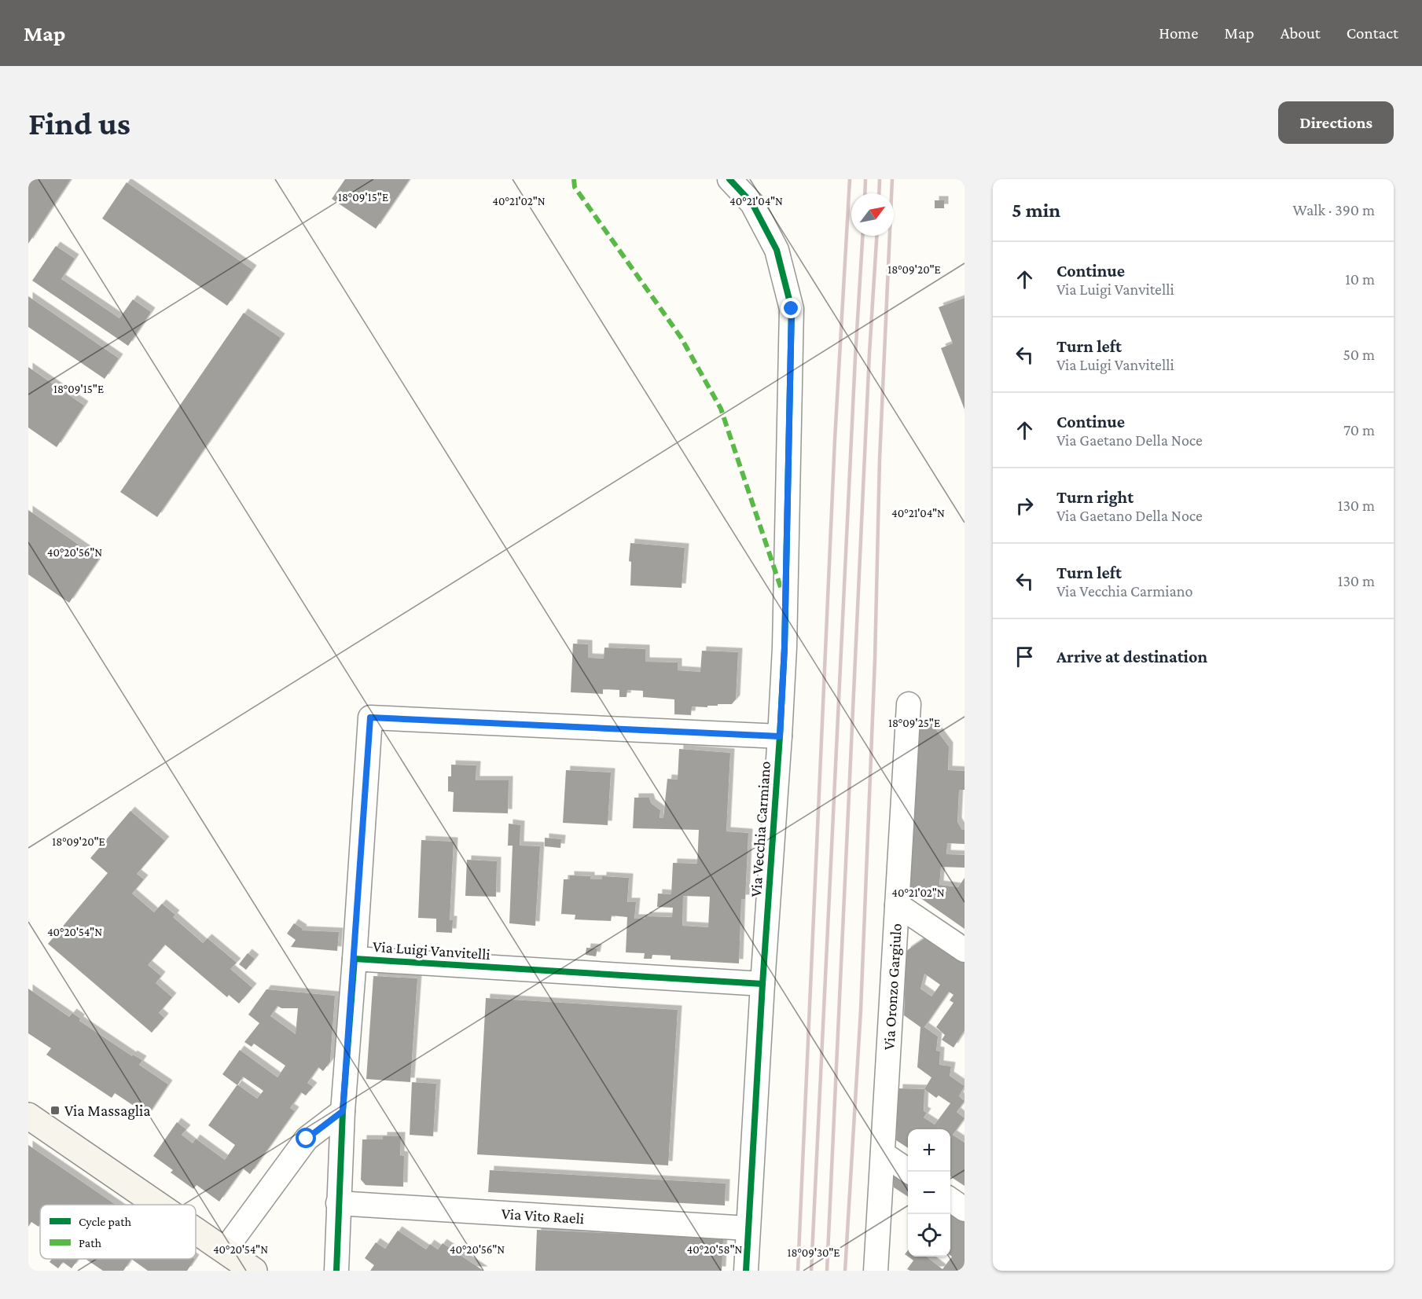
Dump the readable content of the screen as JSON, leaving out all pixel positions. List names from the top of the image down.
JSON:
{
  "streets": {
    "street": [
      "Via Vecchia Carmiano",
      "Via Luigi Vanvitelli",
      "Via Oronzo Gargiulo",
      "Via Vito Raeli"
    ]
  },
  "crossings": [
    ["Via Vecchia Carmiano", "Via Luigi Vanvitelli"],
    ["Via Vecchia Carmiano", "Via Vito Raeli"],
    ["Via Luigi Vanvitelli", "Via Vito Raeli"]
  ],
  "places": {
    "transit": ["Via Massaglia"]
  },
  "legend": ["Cycle path", "Path"],
  "north": "top right",
  "page": {
    "header": "Map",
    "nav": [
      "Home",
      "Map",
      "About",
      "Contact"
    ],
    "buttons": "Directions",
    "title": "Find us",
    "heading": ["5 min", "Walk · 390 m"],
    "list": [
      ["Continue", "Via Luigi Vanvitelli", "10 m"],
      ["Turn left", "Via Luigi Vanvitelli", "50 m"],
      ["Continue", "Via Gaetano Della Noce", "70 m"],
      ["Turn right", "Via Gaetano Della Noce", "130 m"],
      ["Turn left", "Via Vecchia Carmiano", "130 m"],
      "Arrive at destination"
    ],
    "map_buttons": ["+", "−"]
  },
  "coordinates": [
    "18°09'15\"E",
    "40°21'02\"N",
    "40°21'04\"N",
    "18°09'20\"E",
    "40°20'56\"N",
    "18°09'25\"E",
    "40°20'54\"N",
    "40°20'58\"N",
    "18°09'30\"E"
  ]
}
